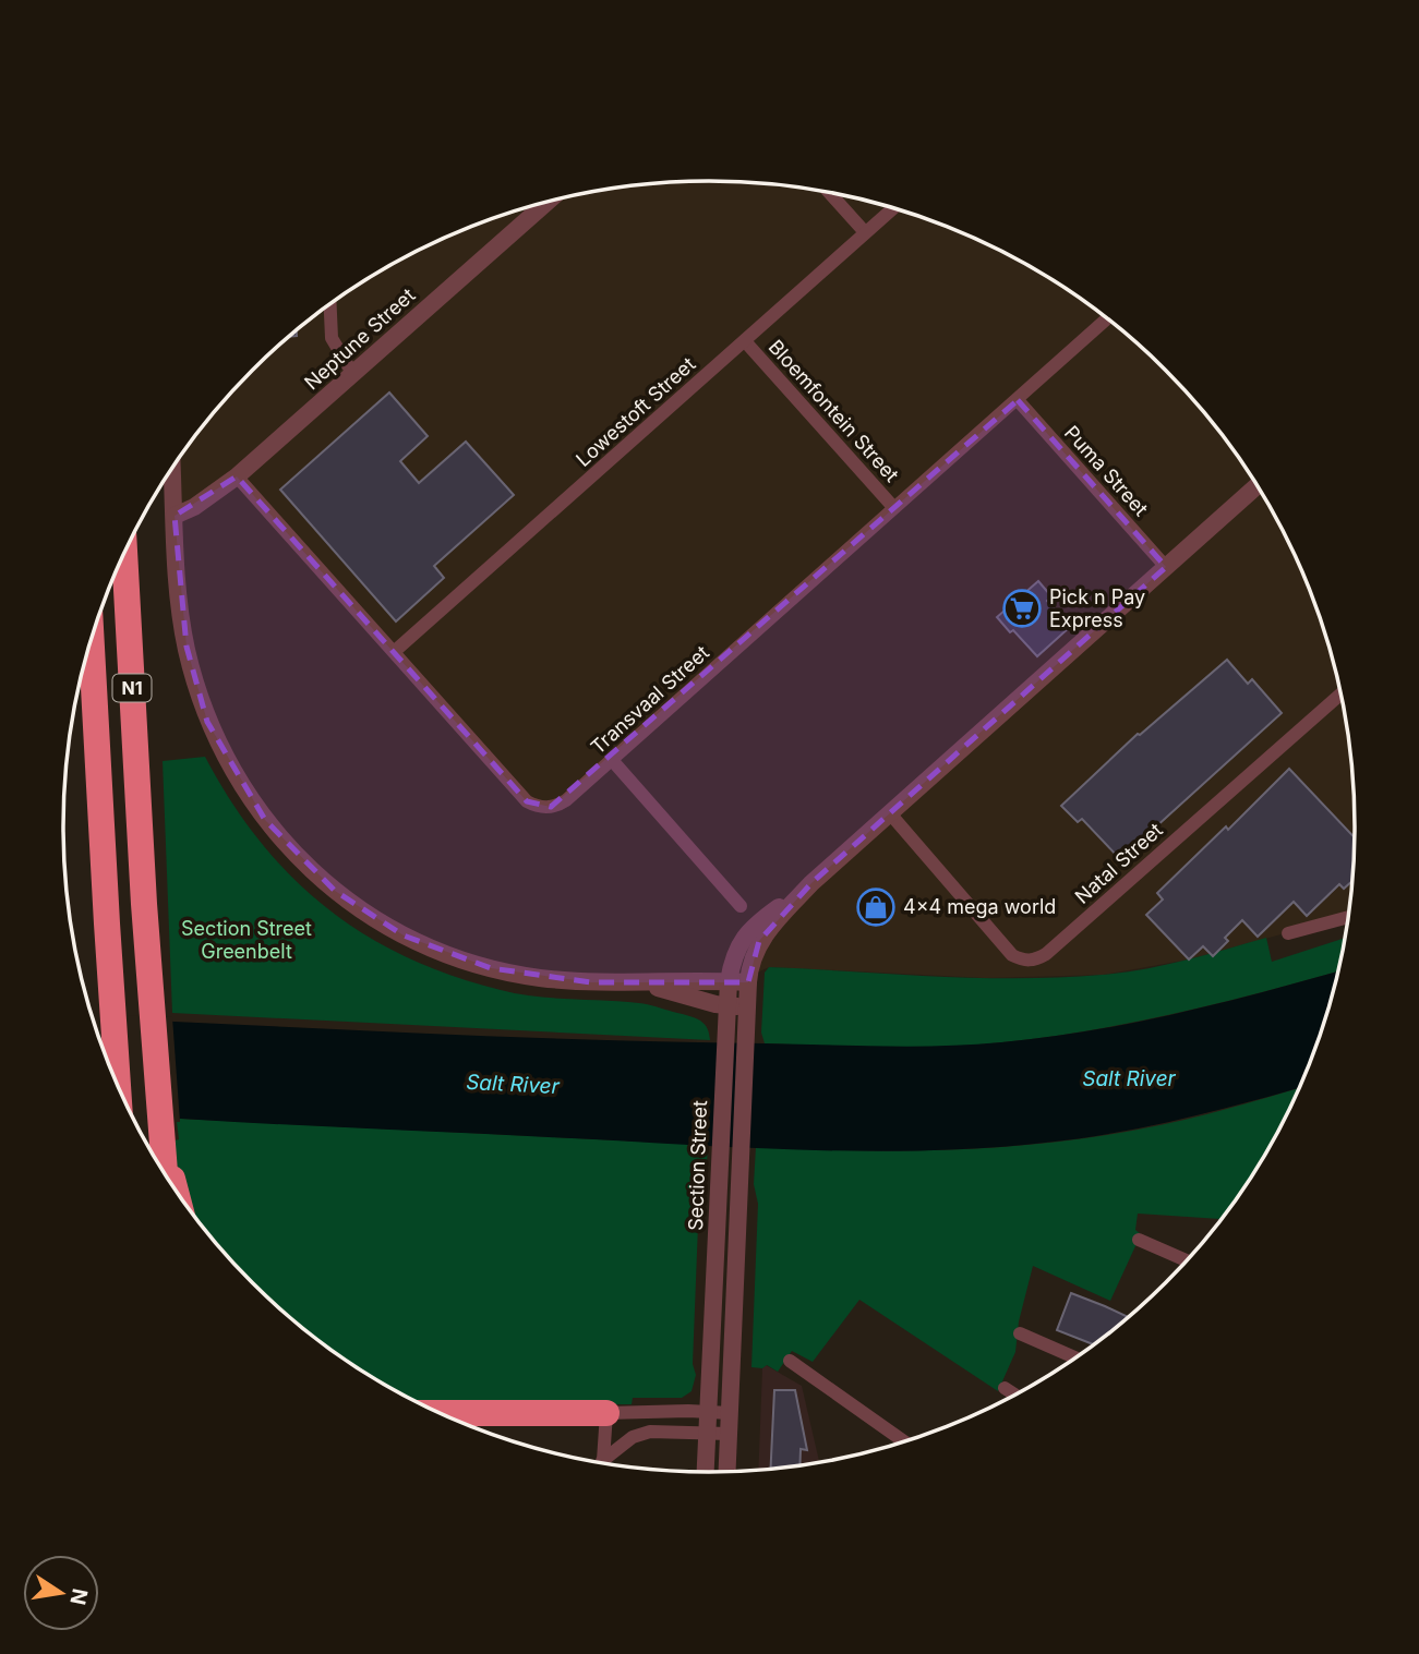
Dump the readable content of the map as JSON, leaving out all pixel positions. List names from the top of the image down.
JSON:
{
  "streets": {
    "highway": ["N1"],
    "street": [
      "Neptune Street",
      "Bloemfontein Street",
      "Lowestoft Street",
      "Puma Street",
      "Transvaal Street",
      "Natal Street",
      "Section Street"
    ]
  },
  "crossings": [
    ["Neptune Street", "Transvaal Street"],
    ["Bloemfontein Street", "Lowestoft Street"],
    ["Bloemfontein Street", "Transvaal Street"],
    ["Lowestoft Street", "Transvaal Street"],
    ["Puma Street", "Transvaal Street"],
    ["Puma Street", "Section Street"],
    ["Natal Street", "Section Street"]
  ],
  "water": ["Salt River"],
  "parks": ["Section Street Greenbelt"],
  "places": {
    "supermarket": ["Pick n Pay Express"],
    "shop": ["4x4 mega world"]
  },
  "north": "right"
}
